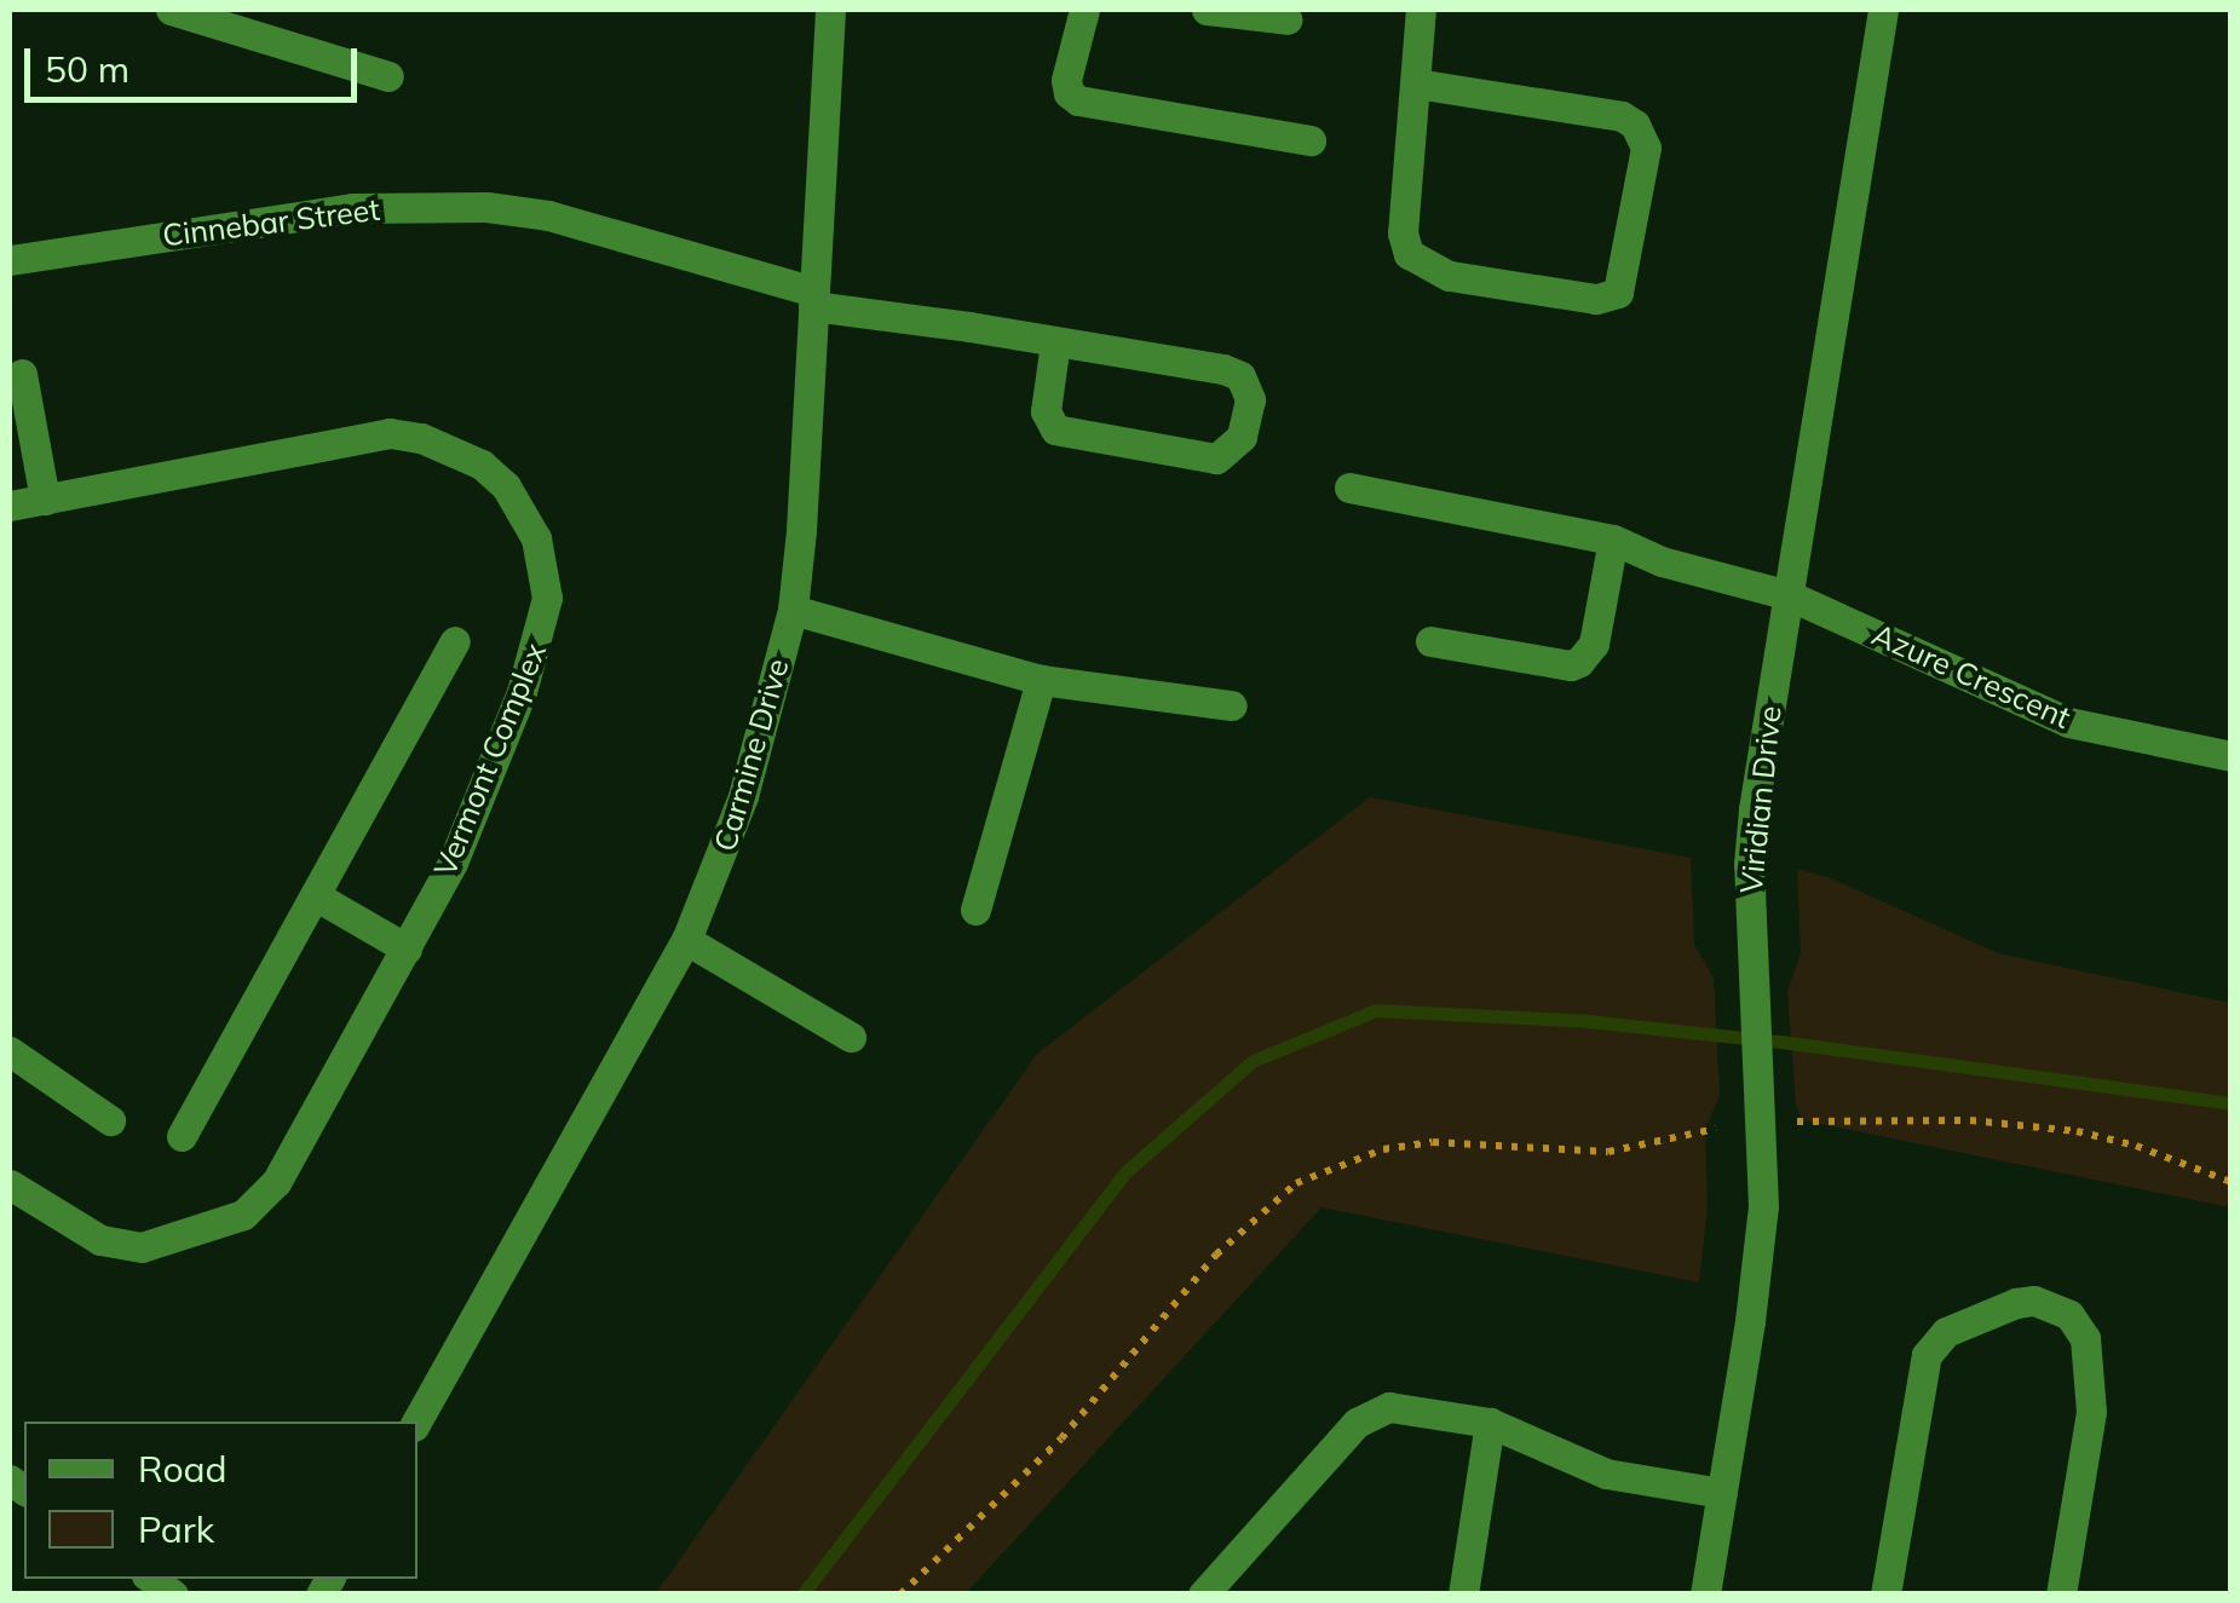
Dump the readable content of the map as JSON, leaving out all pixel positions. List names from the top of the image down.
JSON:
{
  "streets": {
    "street": [
      "Cinnebar Street",
      "Azure Crescent",
      "Carmine Drive",
      "Vermont Complex",
      "Viridian Drive"
    ]
  },
  "crossings": [
    ["Cinnebar Street", "Carmine Drive"],
    ["Azure Crescent", "Viridian Drive"]
  ],
  "legend": ["Road", "Park"],
  "scale_bar": "50 m"
}
